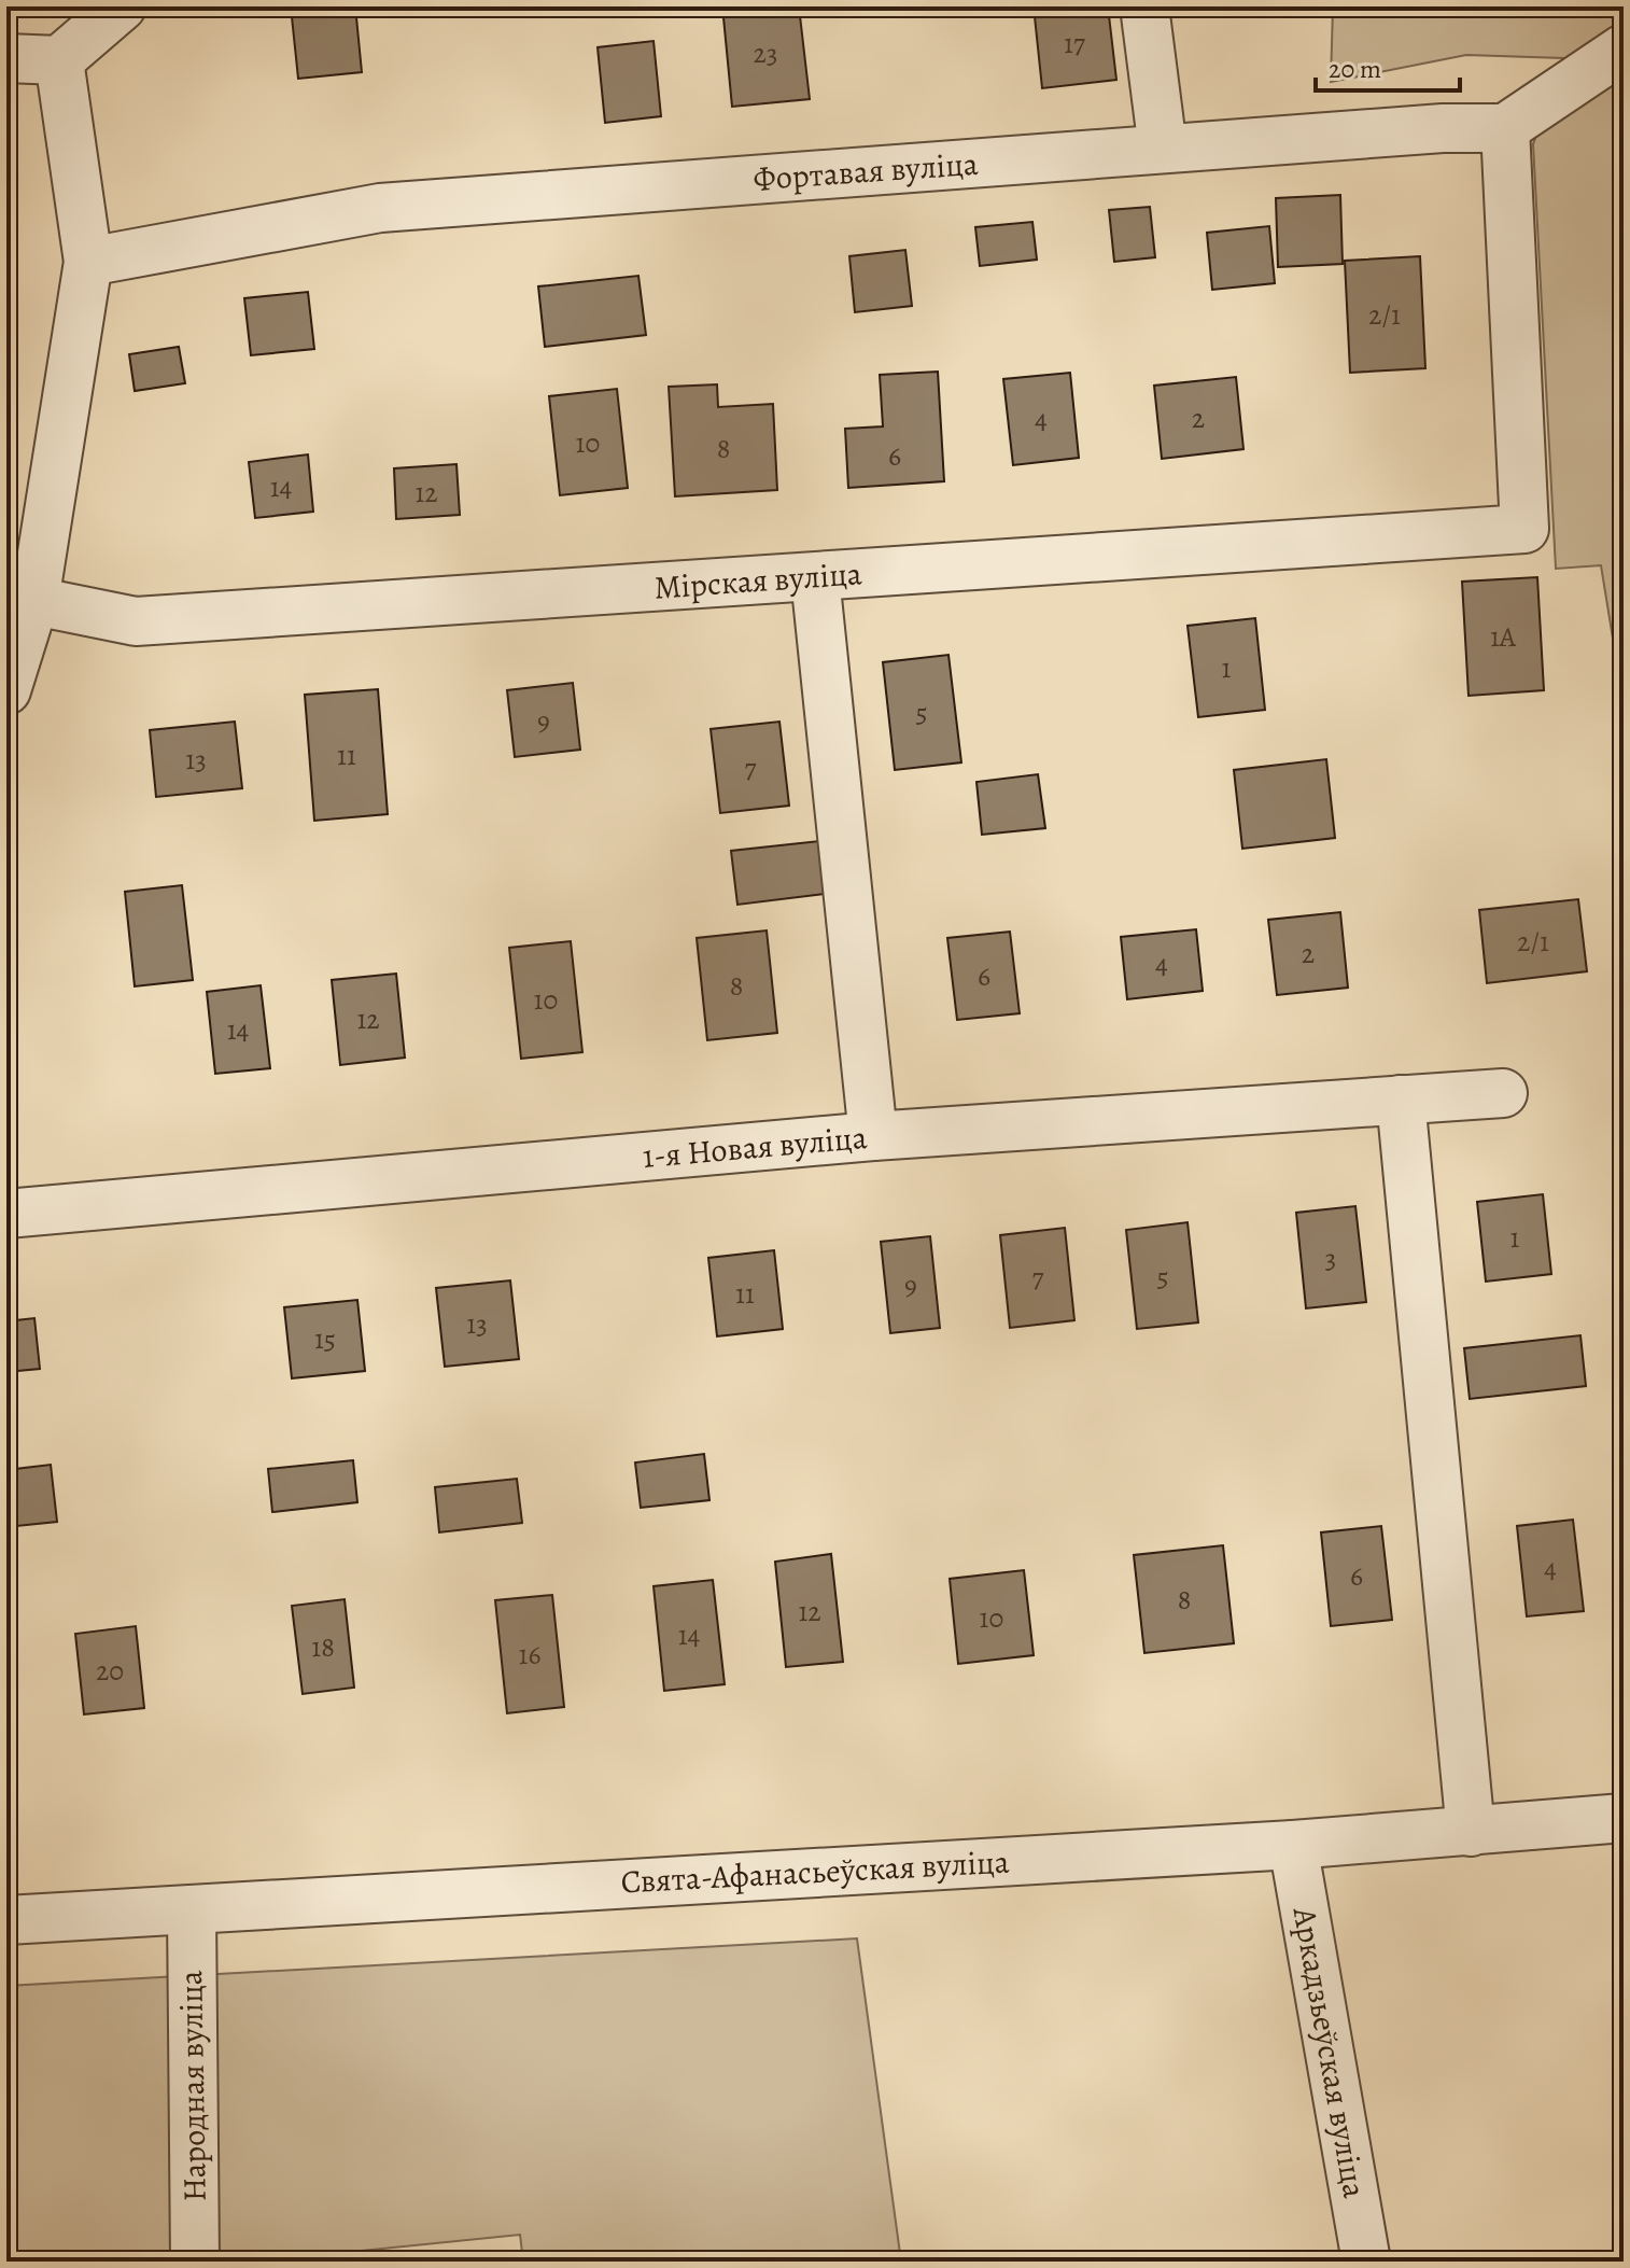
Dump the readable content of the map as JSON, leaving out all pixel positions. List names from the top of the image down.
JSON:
{
  "streets": {
    "street": [
      "Фортавая вуліца",
      "Мірская вуліца",
      "1-я Новая вуліца",
      "Свята-Афанасьеўская вуліца",
      "Аркадзьеўская вуліца",
      "Народная вуліца"
    ]
  },
  "crossings": [
    ["Фортавая вуліца", "Мірская вуліца"],
    ["Свята-Афанасьеўская вуліца", "Аркадзьеўская вуліца"],
    ["Свята-Афанасьеўская вуліца", "Народная вуліца"]
  ],
  "house_numbers": [
    "17",
    "23",
    "2/1",
    "2",
    "4",
    "10",
    "8",
    "6",
    "14",
    "12",
    "1А",
    "1",
    "5",
    "9",
    "11",
    "13",
    "7",
    "2/1",
    "2",
    "4",
    "6",
    "8",
    "10",
    "12",
    "14",
    "1",
    "3",
    "5",
    "7",
    "9",
    "11",
    "13",
    "15",
    "4",
    "6",
    "8",
    "12",
    "10",
    "14",
    "18",
    "16",
    "20"
  ],
  "scale_bar": "20 m"
}
